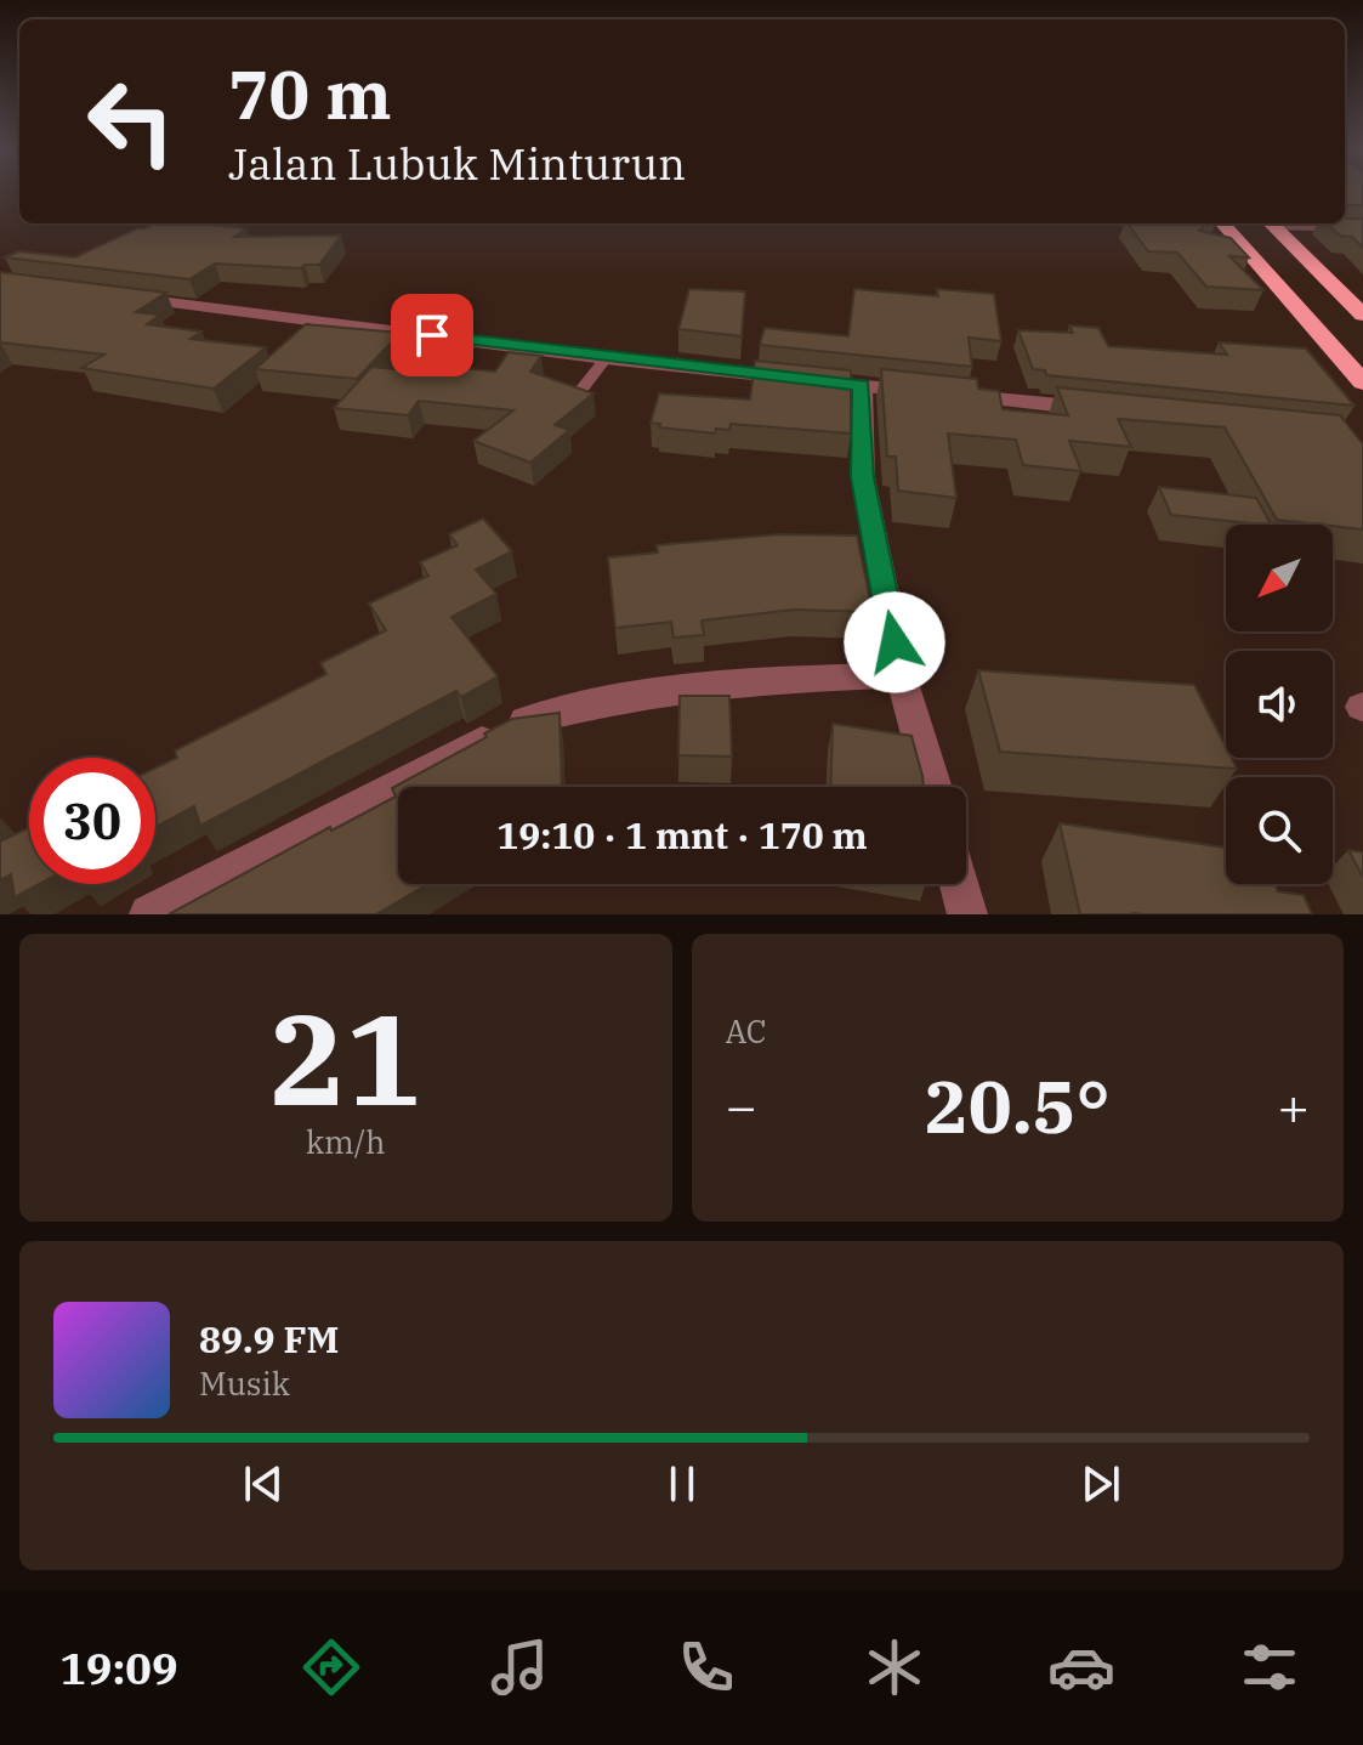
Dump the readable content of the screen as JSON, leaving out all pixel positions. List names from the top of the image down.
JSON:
{
  "north": "bottom left",
  "page": {
    "turn": ["70 m", "Jalan Lubuk Minturun"],
    "limit": "30",
    "trip": "19:10 · 1 mnt · 170 m",
    "tile": [
      ["21", "km/h"],
      "AC"
    ],
    "heat": ["−", "20.5°", "+"],
    "song": ["89.9 FM", "Musik"],
    "tabs": "19:09"
  }
}
